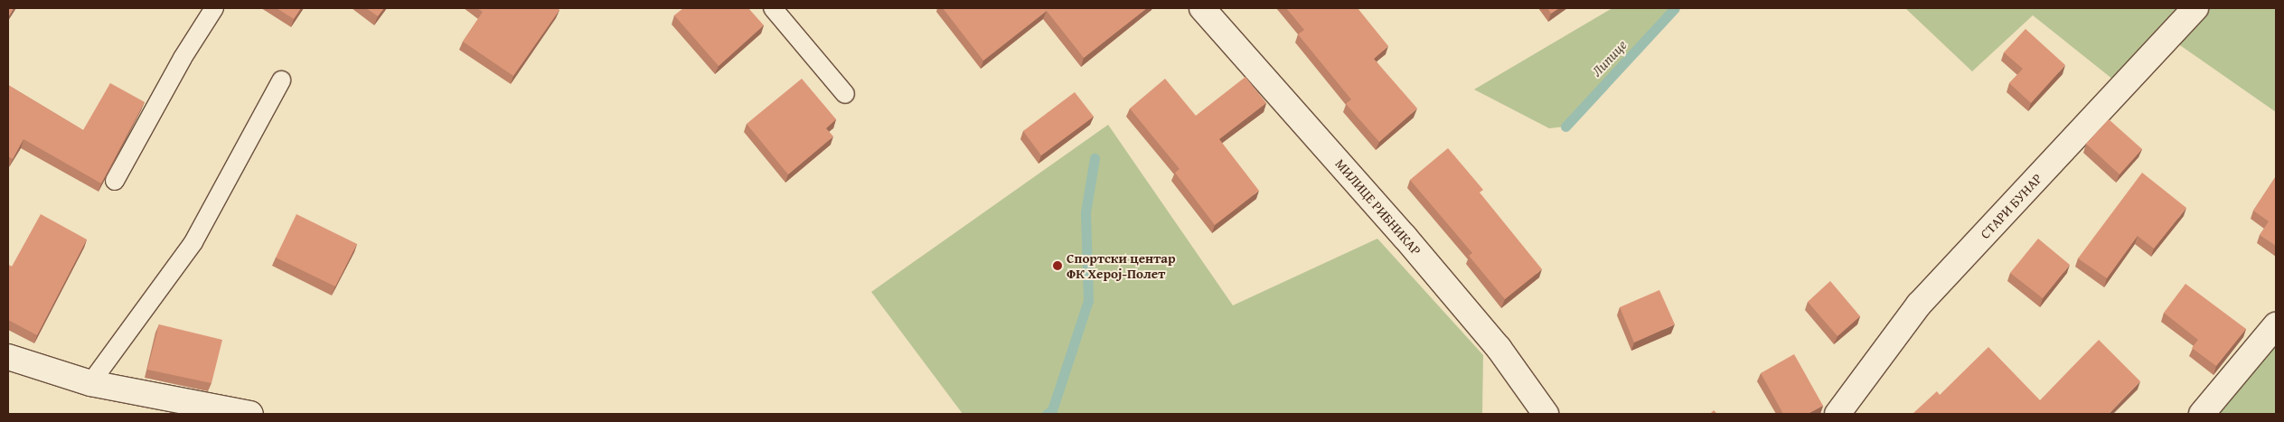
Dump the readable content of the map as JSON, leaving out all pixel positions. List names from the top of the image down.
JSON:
{
  "streets": {
    "street": ["СТАРИ БУНАР", "МИЛИЦЕ РИБНИКАР"]
  },
  "water": ["Липице"],
  "places": ["Спортски центар ФК Херој-Полет"]
}
